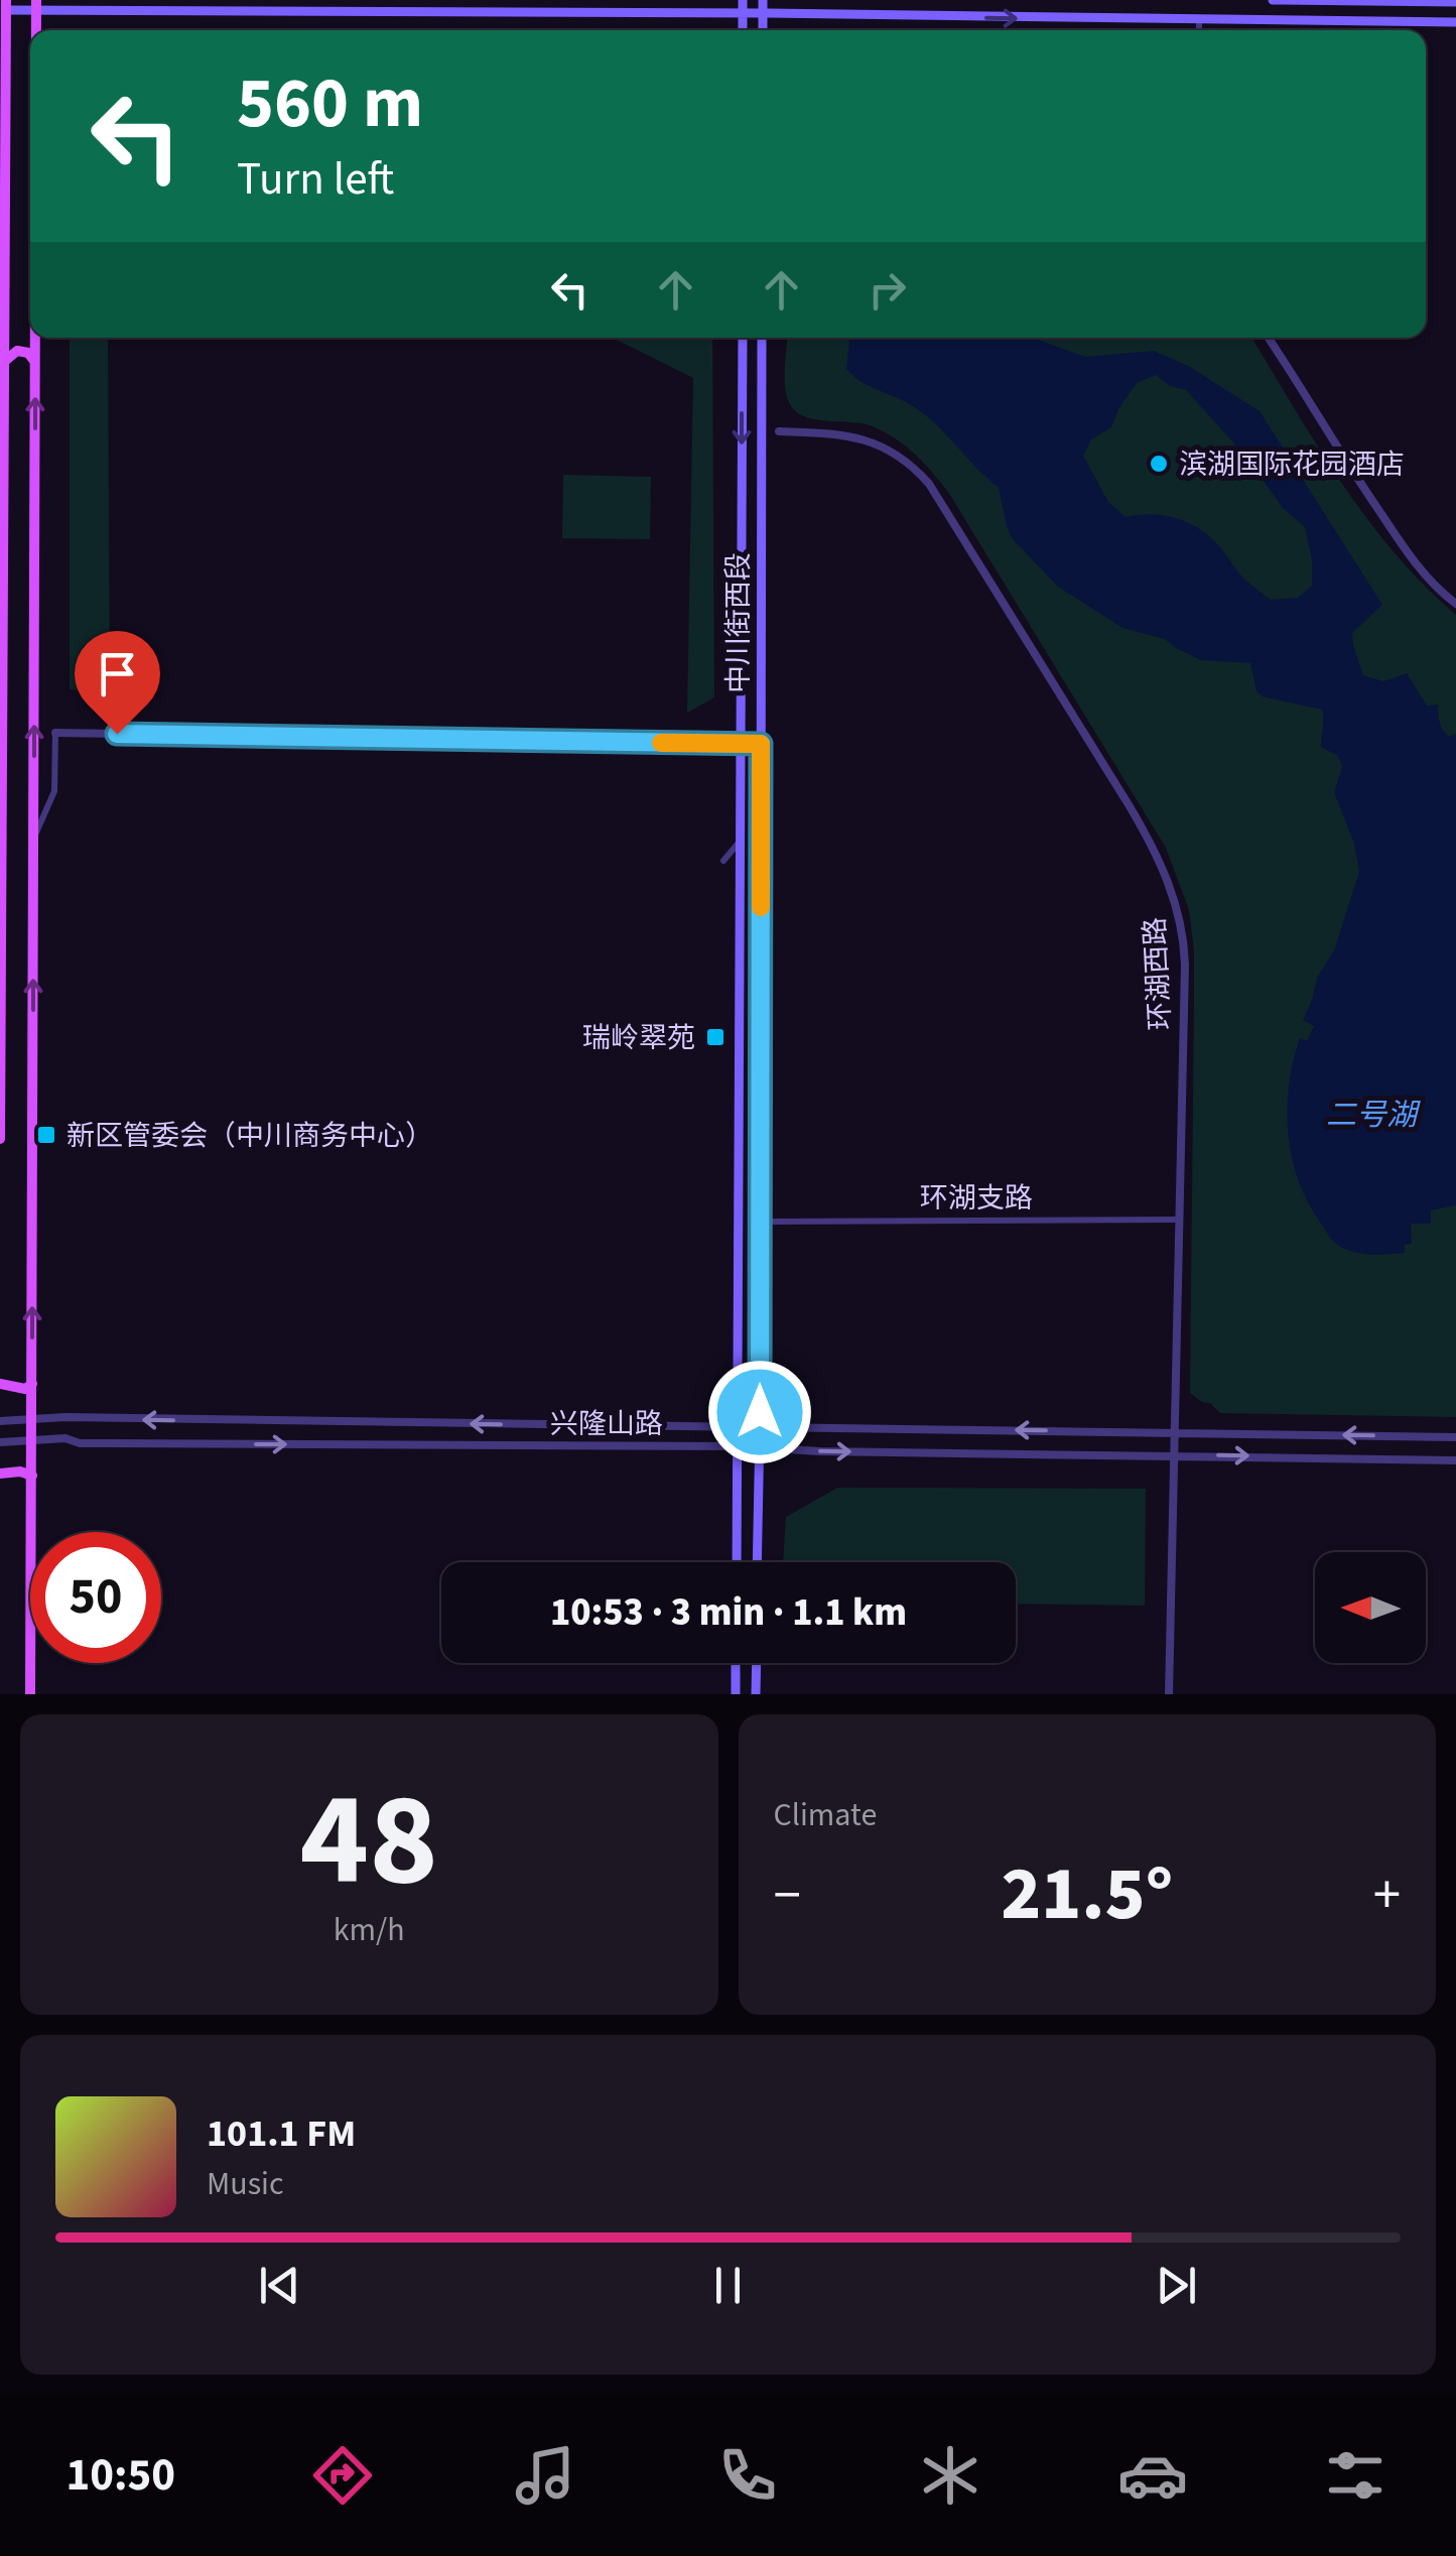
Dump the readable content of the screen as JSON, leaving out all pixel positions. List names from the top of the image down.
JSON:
{
  "streets": {
    "main road": ["中川街西段"],
    "street": ["环湖西路", "环湖支路", "兴隆山路"]
  },
  "crossings": [
    ["中川街西段", "兴隆山路"],
    ["环湖西路", "环湖支路"],
    ["环湖西路", "兴隆山路"]
  ],
  "water": ["二号湖"],
  "places": {
    "other": ["滨湖国际花园酒店"],
    "transit": ["瑞岭翠苑", "新区管委会（中川商务中心）"]
  },
  "north": "left",
  "page": {
    "turn": ["560 m", "Turn left"],
    "limit": "50",
    "trip": "10:53 · 3 min · 1.1 km",
    "tile": [
      ["48", "km/h"],
      "Climate"
    ],
    "heat": ["−", "21.5°", "+"],
    "song": ["101.1 FM", "Music"],
    "tabs": "10:50"
  }
}
